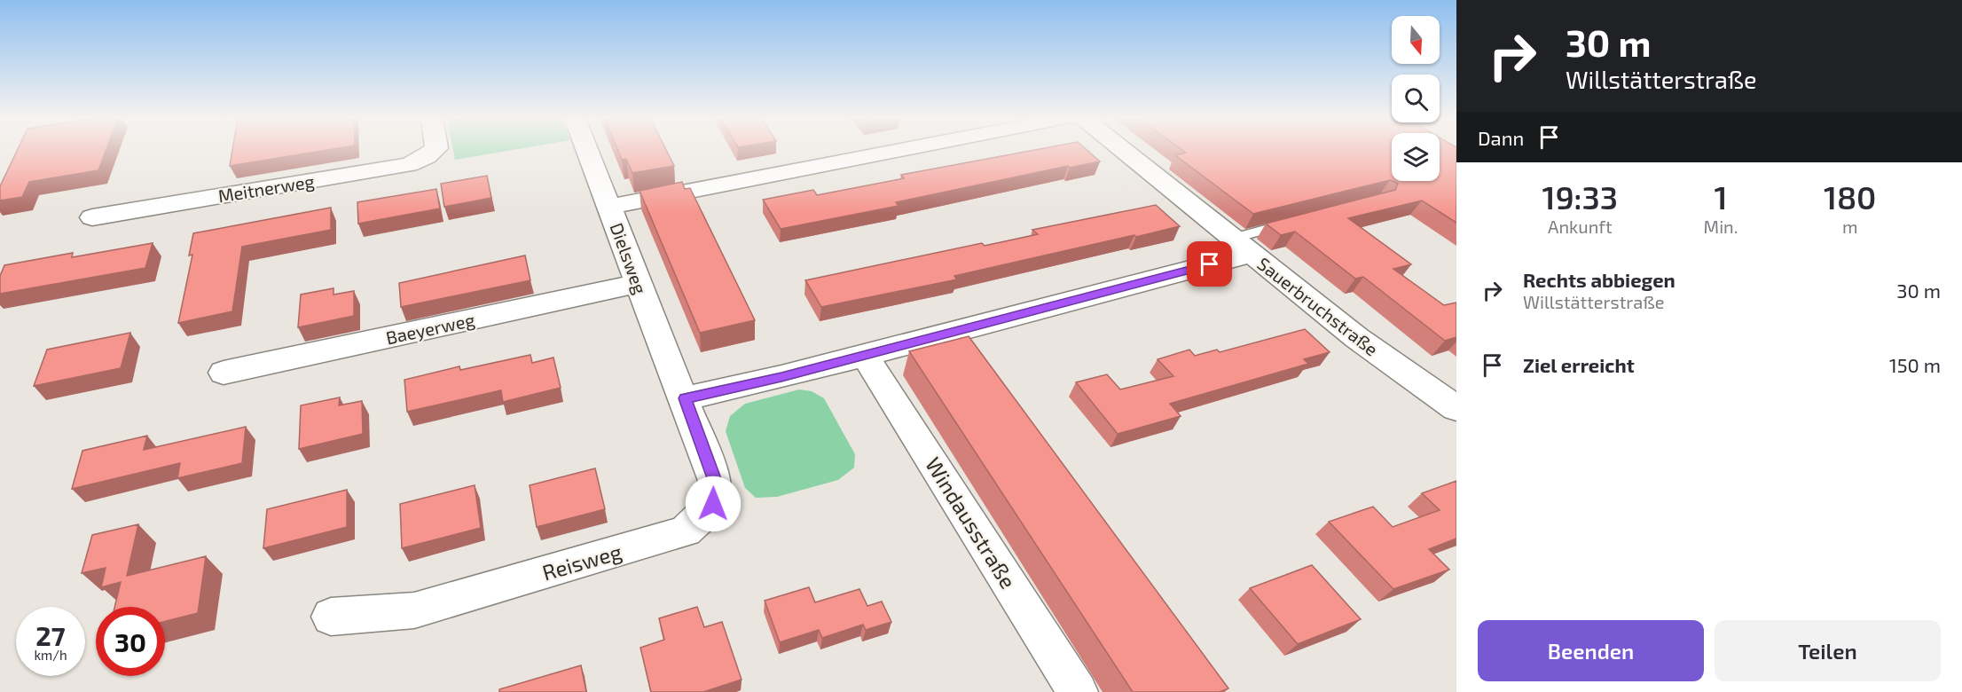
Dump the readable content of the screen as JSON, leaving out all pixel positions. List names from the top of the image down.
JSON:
{
  "streets": {
    "street": [
      "Meitnerweg",
      "Dielsweg",
      "Sauerbruchstraße",
      "Baeyerweg",
      "Windausstraße",
      "Reisweg"
    ]
  },
  "crossings": [
    ["Dielsweg", "Baeyerweg"],
    ["Dielsweg", "Reisweg"]
  ],
  "north": "bottom",
  "page": {
    "turn": ["30 m", "Willstätterstraße"],
    "then": "Dann",
    "eta": [
      "19:33",
      "Ankunft",
      "1",
      "Min.",
      "180",
      "m"
    ],
    "list": [
      {
        "name": "Rechts abbiegen",
        "note": "Willstätterstraße",
        "value": "30 m"
      },
      {
        "name": "Ziel erreicht",
        "value": "150 m"
      }
    ],
    "speed": "27 km/h",
    "limit": "30",
    "buttons": ["Beenden", "Teilen"]
  }
}
